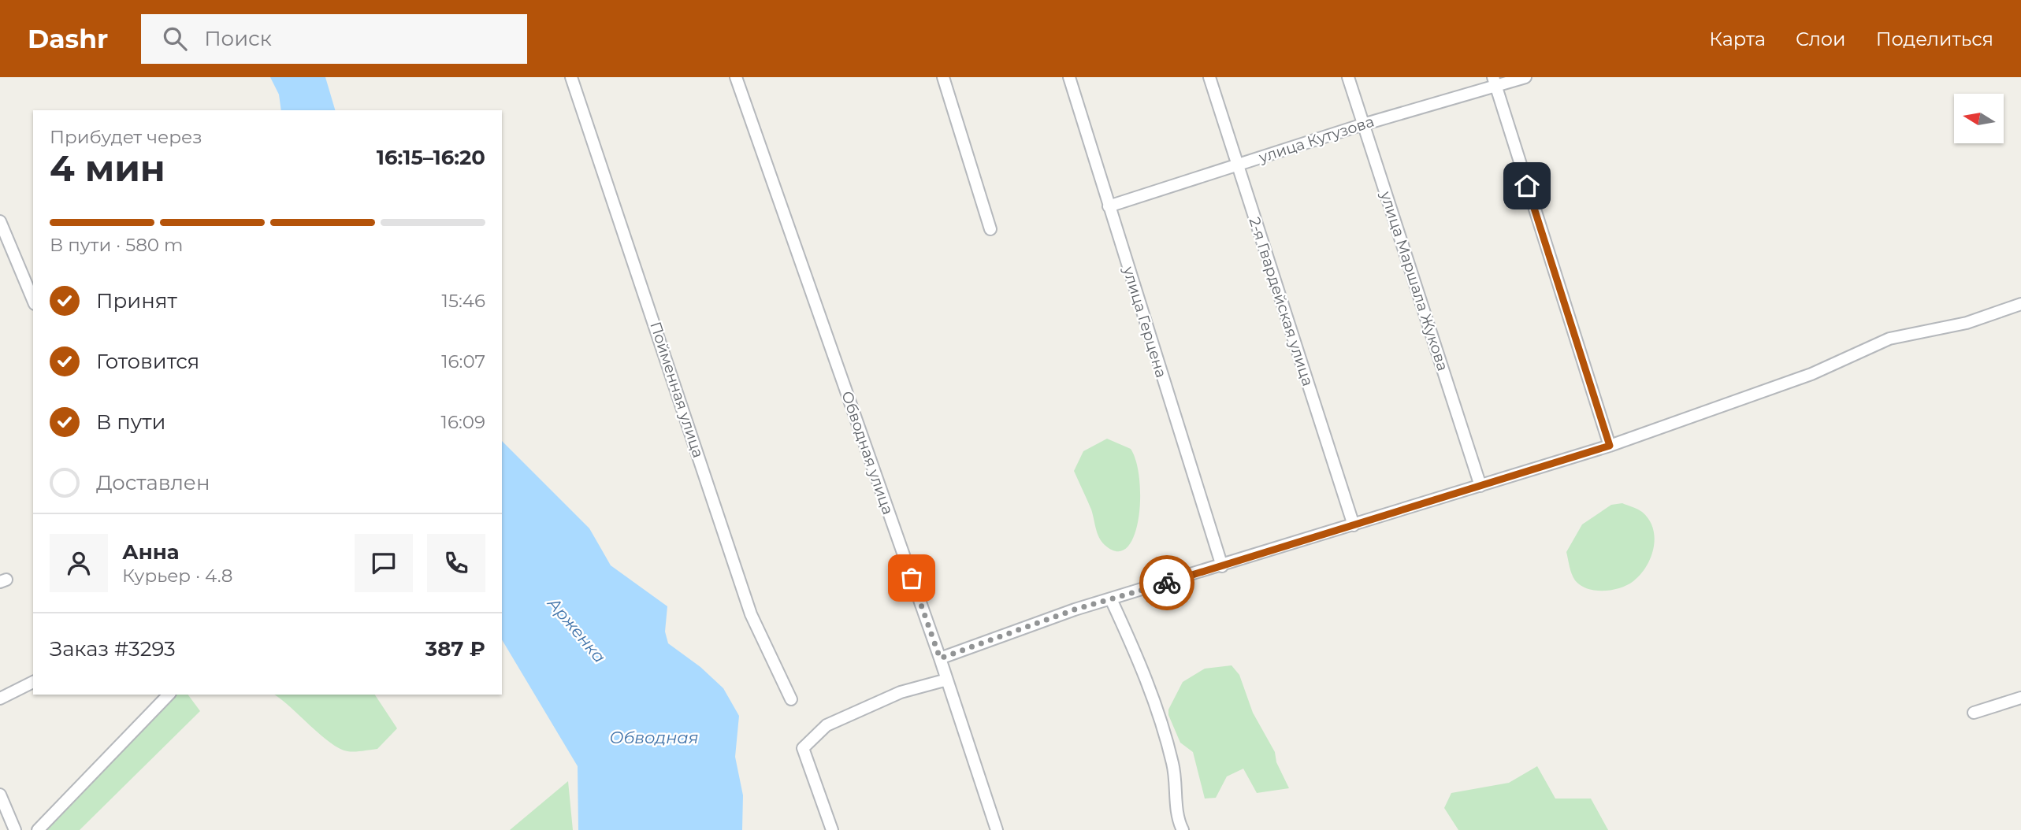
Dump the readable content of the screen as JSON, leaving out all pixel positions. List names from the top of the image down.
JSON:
{
  "streets": {
    "street": [
      "улица Кутузова",
      "улица Маршала Жукова",
      "2-я Гвардейская улица",
      "улица Герцена",
      "Пойменная улица",
      "Обводная улица"
    ]
  },
  "crossings": [
    ["улица Кутузова", "улица Маршала Жукова"],
    ["улица Кутузова", "2-я Гвардейская улица"],
    ["улица Кутузова", "улица Герцена"]
  ],
  "water": ["Арженка", "Обводная"],
  "north": "left",
  "page": {
    "header": "Dashr",
    "search": "Поиск",
    "nav": ["Карта", "Слои", "Поделиться"],
    "heading": ["4 мин", "Прибудет через", "16:15–16:20"],
    "panel": [
      "Анна",
      "Курьер · 4.8",
      "Заказ #3293",
      "387 ₽"
    ],
    "bar": "В пути · 580 m",
    "list": [
      ["Принят", "15:46"],
      ["Готовится", "16:07"],
      ["В пути", "16:09"],
      "Доставлен"
    ]
  }
}
